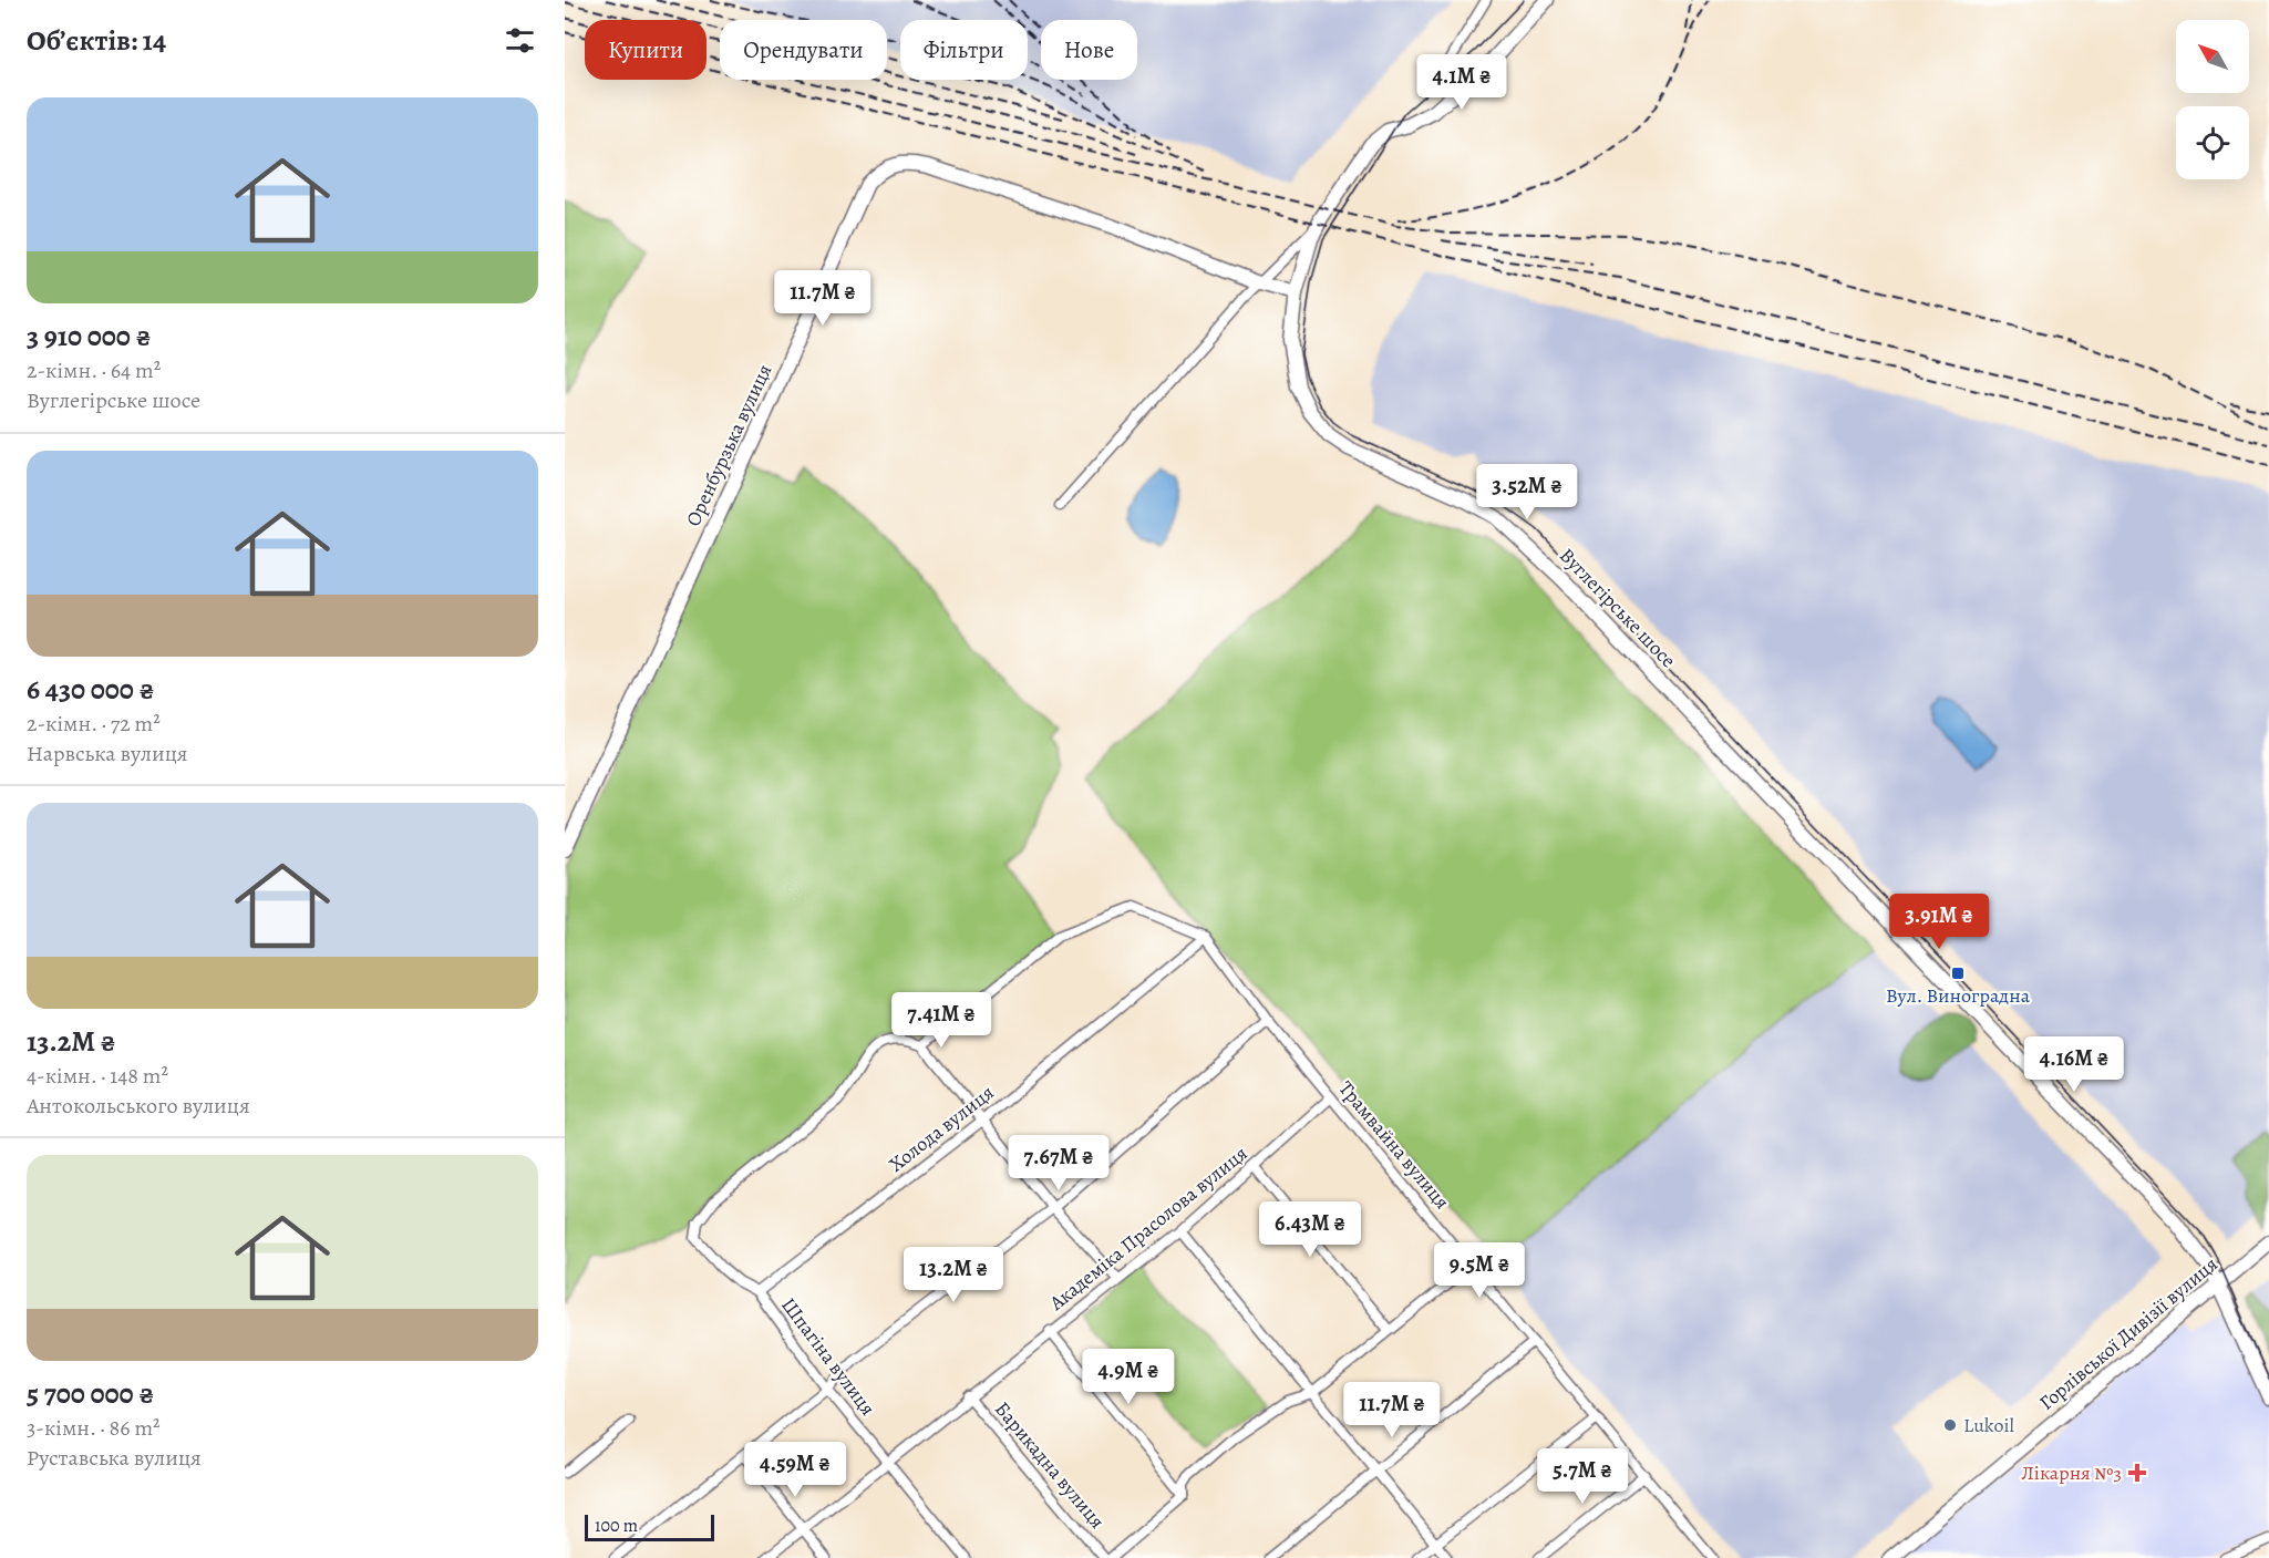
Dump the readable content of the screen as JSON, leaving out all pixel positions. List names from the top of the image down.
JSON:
{
  "streets": {
    "street": [
      "Оренбурзька вулиця",
      "Вуглегірське шосе",
      "Холода вулиця",
      "Трамвайна вулиця",
      "Академіка Прасолова вулиця",
      "Горлівської Дивізії вулиця",
      "Шпагіна вулиця",
      "Барикадна вулиця"
    ]
  },
  "crossings": [
    ["Оренбурзька вулиця", "Вуглегірське шосе"],
    ["Вуглегірське шосе", "Горлівської Дивізії вулиця"],
    ["Холода вулиця", "Трамвайна вулиця"],
    ["Холода вулиця", "Шпагіна вулиця"],
    ["Трамвайна вулиця", "Академіка Прасолова вулиця"],
    ["Академіка Прасолова вулиця", "Шпагіна вулиця"],
    ["Академіка Прасолова вулиця", "Барикадна вулиця"]
  ],
  "places": {
    "transit": ["Вул. Виноградна"],
    "other": ["Lukoil"],
    "health": ["Лікарня №3"]
  },
  "scale_bar": "100 m",
  "north": "top left",
  "page": {
    "heading": "Об’єктів: 14",
    "chip": [
      "Купити",
      "Орендувати",
      "Фільтри",
      "Нове"
    ],
    "price": [
      "4.1M ₴",
      "11.7M ₴",
      "3.52M ₴",
      "3.91M ₴",
      "7.41M ₴",
      "4.16M ₴",
      "7.67M ₴",
      "6.43M ₴",
      "9.5M ₴",
      "13.2M ₴",
      "4.9M ₴",
      "11.7M ₴",
      "4.59M ₴",
      "5.7M ₴"
    ],
    "list": [
      {
        "name": "3 910 000 ₴",
        "note": "2-кімн. · 64 m² · Вуглегірське шосе"
      },
      {
        "name": "6 430 000 ₴",
        "note": "2-кімн. · 72 m² · Нарвська вулиця"
      },
      {
        "name": "13.2M ₴",
        "note": "4-кімн. · 148 m² · Антокольського вулиця"
      },
      {
        "name": "5 700 000 ₴",
        "note": "3-кімн. · 86 m² · Руставська вулиця"
      }
    ],
    "scale": "100 m"
  }
}
